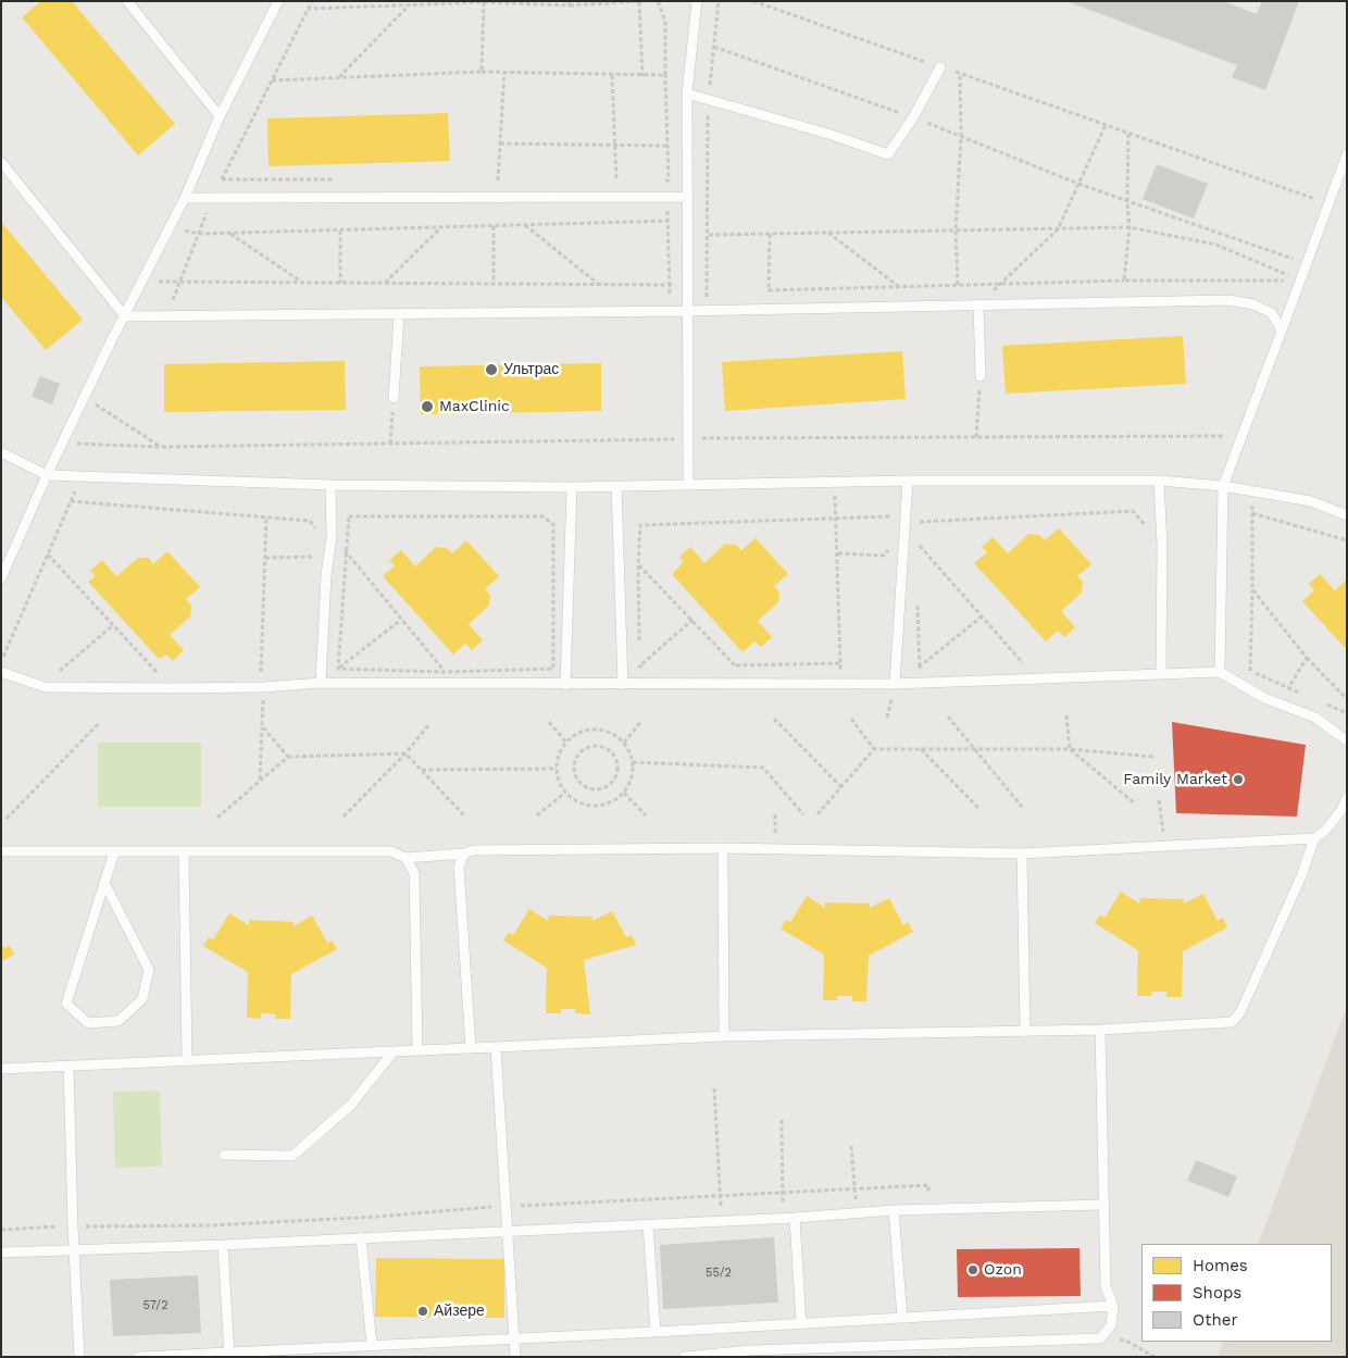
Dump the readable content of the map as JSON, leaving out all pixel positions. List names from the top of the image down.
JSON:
{
  "places": [
    "Ультрас",
    "MaxClinic",
    "Family Market",
    "Ozon",
    "Айзере"
  ],
  "house_numbers": ["55/2", "57/2"],
  "legend": ["Homes", "Shops", "Other"]
}
